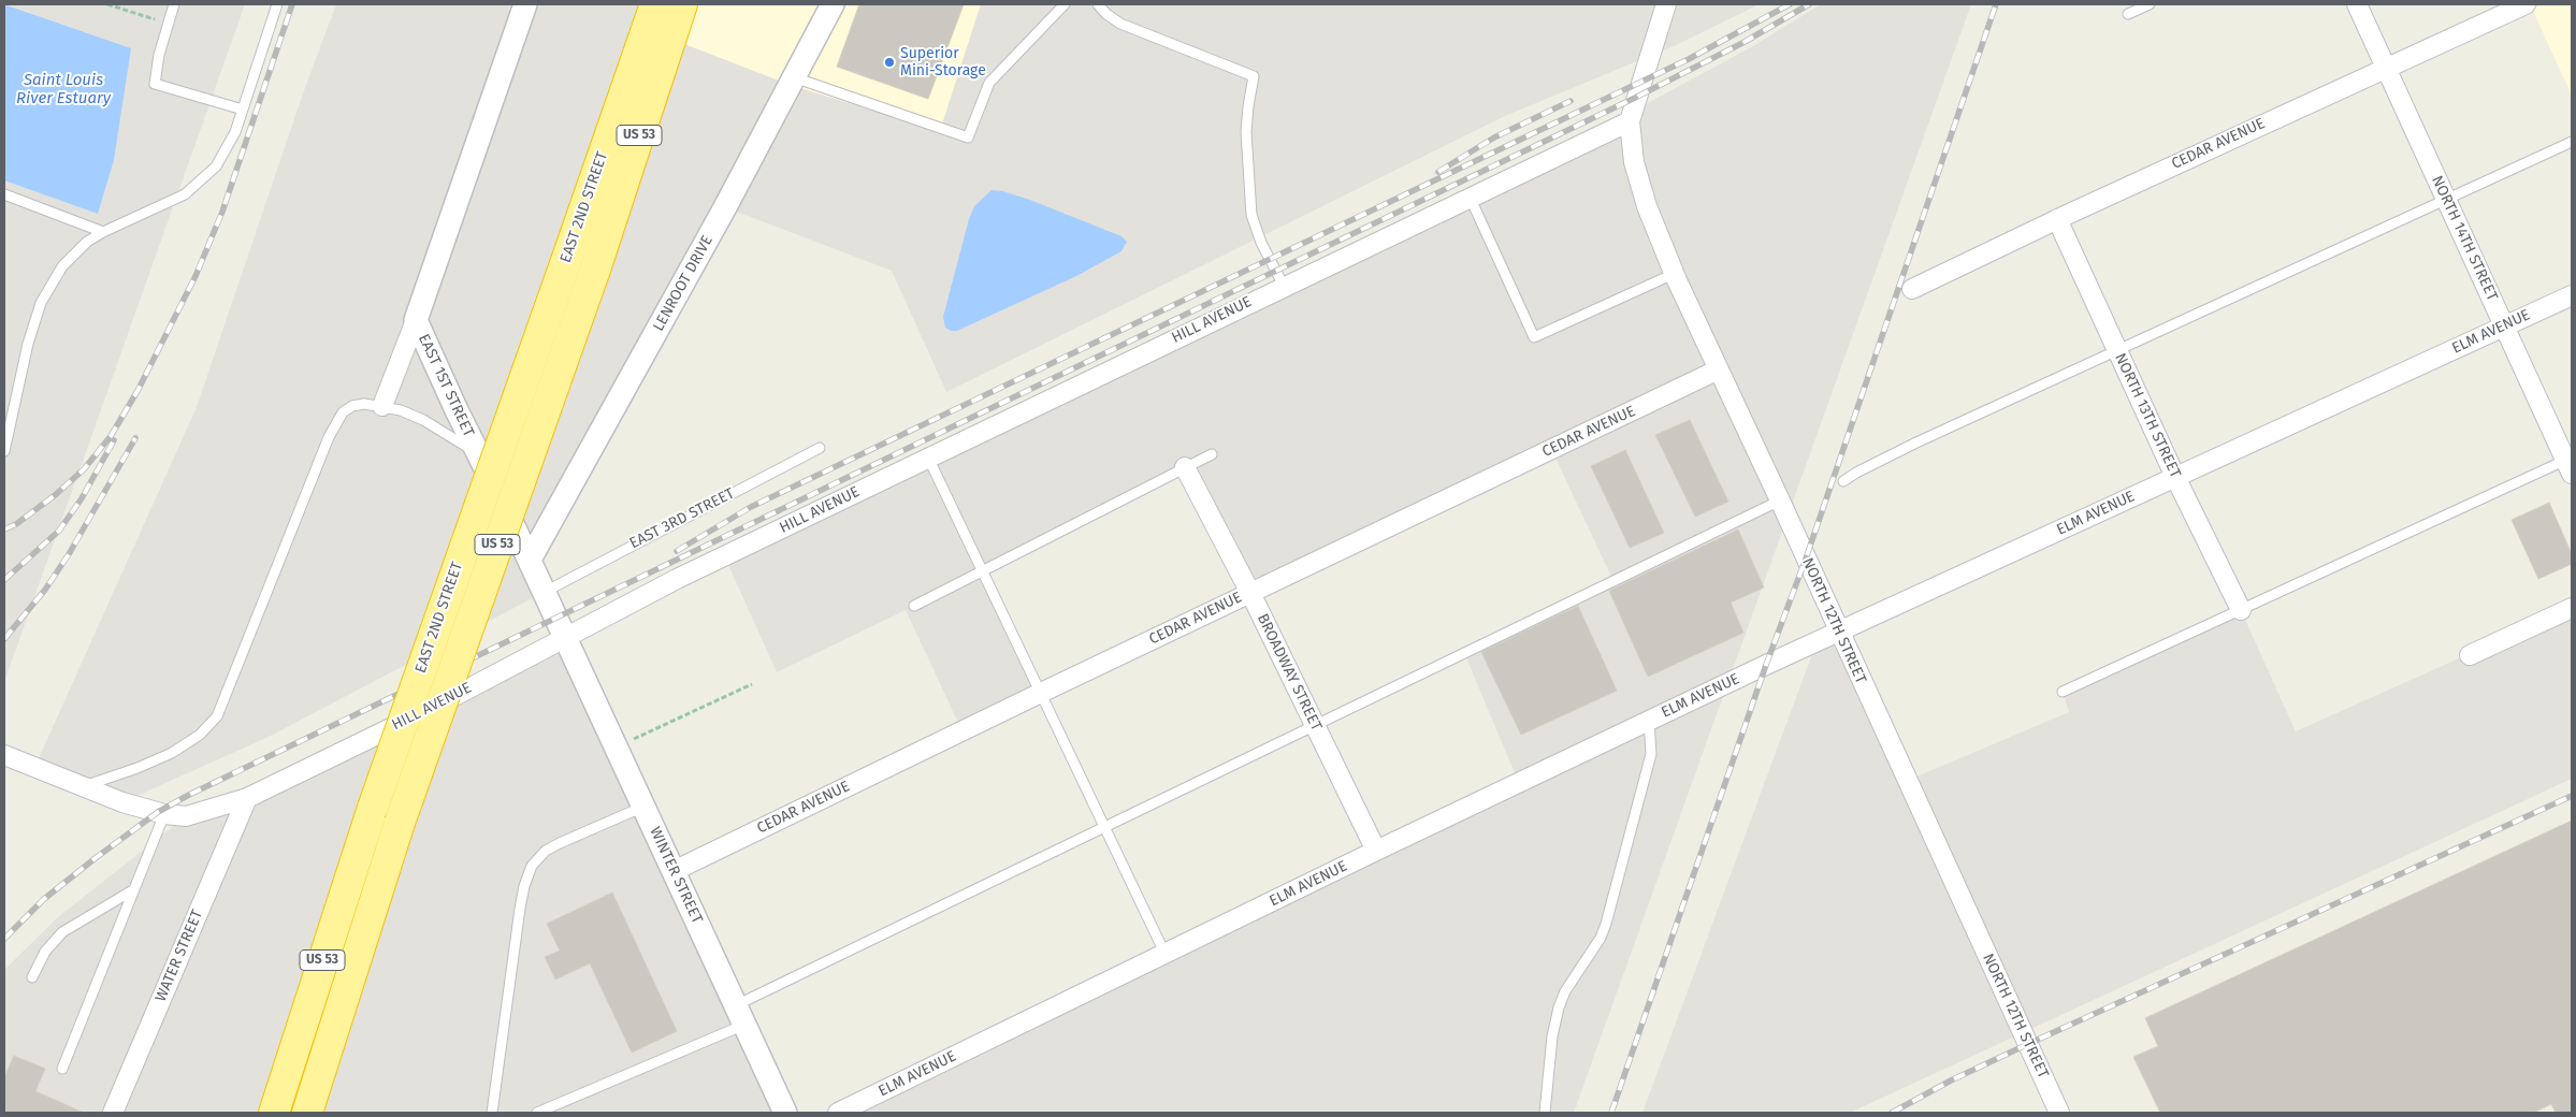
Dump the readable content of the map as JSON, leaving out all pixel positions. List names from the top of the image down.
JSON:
{
  "streets": {
    "highway": ["US 53", "EAST 2ND STREET"],
    "street": [
      "CEDAR AVENUE",
      "NORTH 14TH STREET",
      "LENROOT DRIVE",
      "HILL AVENUE",
      "ELM AVENUE",
      "EAST 1ST STREET",
      "NORTH 13TH STREET",
      "NORTH 12TH STREET",
      "BROADWAY STREET",
      "WINTER STREET",
      "WATER STREET"
    ],
    "lane": ["EAST 3RD STREET"]
  },
  "crossings": [
    ["CEDAR AVENUE", "NORTH 14TH STREET"],
    ["CEDAR AVENUE", "NORTH 13TH STREET"],
    ["CEDAR AVENUE", "NORTH 12TH STREET"],
    ["CEDAR AVENUE", "BROADWAY STREET"],
    ["CEDAR AVENUE", "WINTER STREET"],
    ["NORTH 14TH STREET", "ELM AVENUE"],
    ["LENROOT DRIVE", "EAST 1ST STREET"],
    ["HILL AVENUE", "EAST 1ST STREET"],
    ["HILL AVENUE", "NORTH 12TH STREET"],
    ["HILL AVENUE", "WINTER STREET"],
    ["HILL AVENUE", "WATER STREET"],
    ["ELM AVENUE", "NORTH 13TH STREET"],
    ["ELM AVENUE", "NORTH 12TH STREET"],
    ["ELM AVENUE", "BROADWAY STREET"],
    ["EAST 1ST STREET", "EAST 3RD STREET"],
    ["EAST 1ST STREET", "WINTER STREET"]
  ],
  "water": ["Saint Louis River Estuary"],
  "places": ["Superior Mini-Storage"]
}
